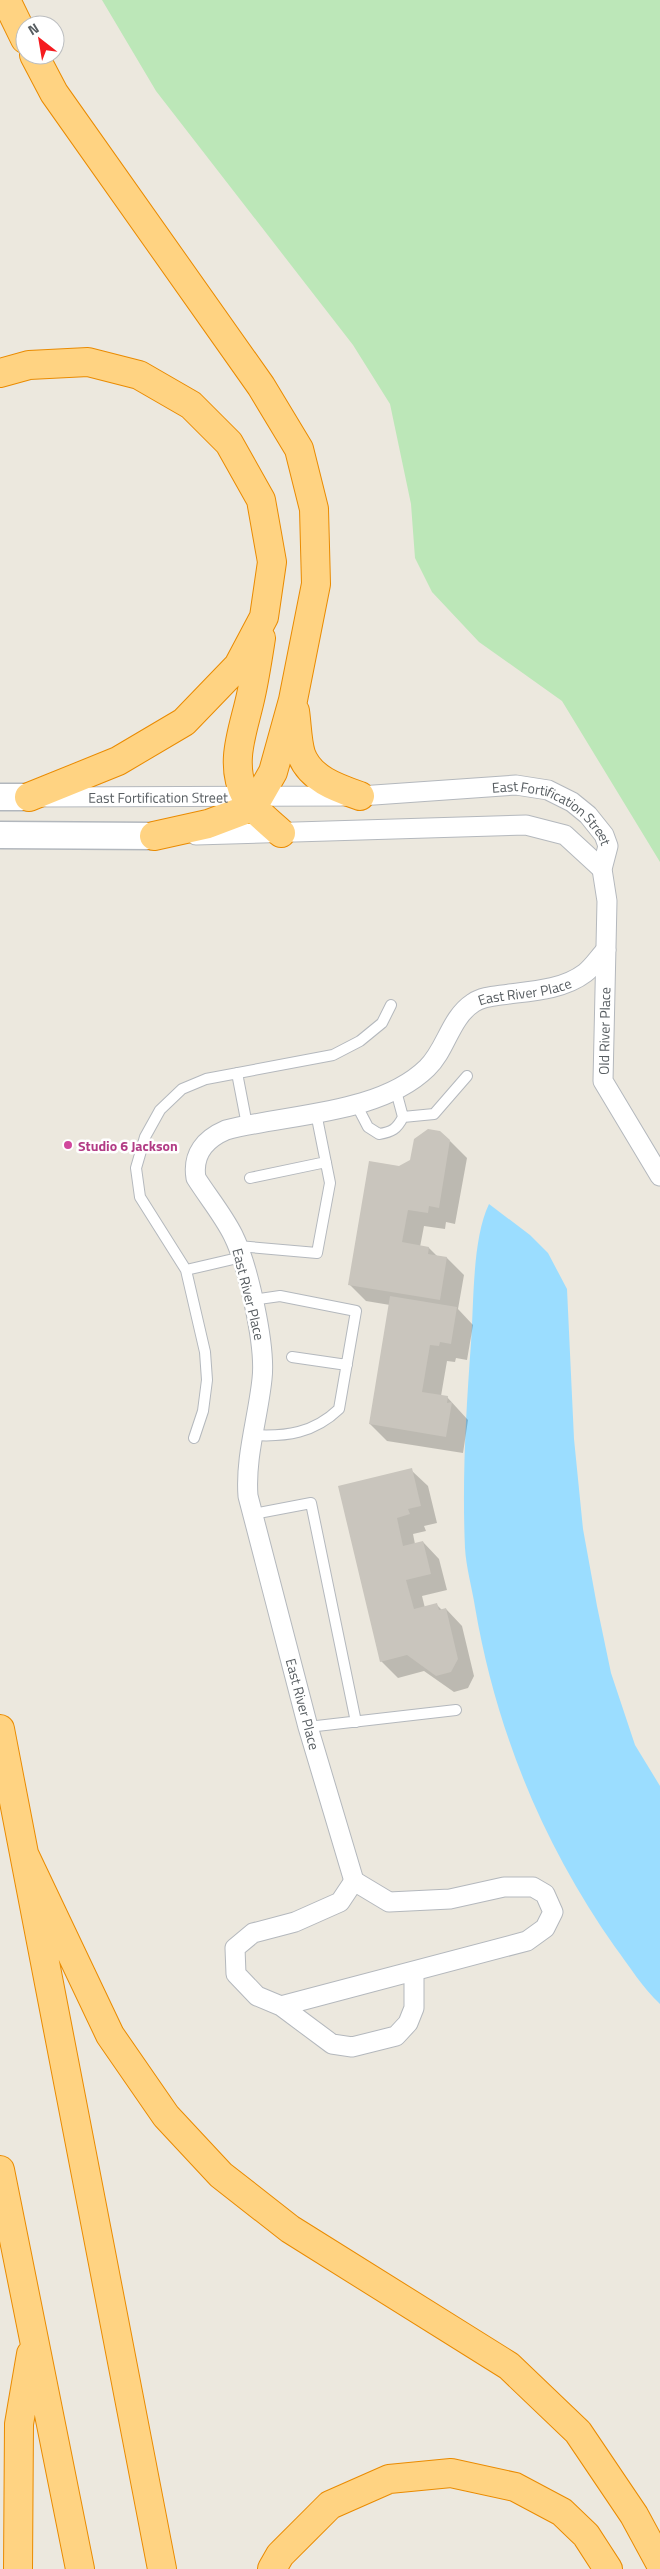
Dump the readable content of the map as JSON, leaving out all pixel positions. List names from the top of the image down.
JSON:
{
  "streets": {
    "street": ["East Fortification Street", "East River Place", "Old River Place"]
  },
  "crossings": [
    ["East Fortification Street", "Old River Place"],
    ["East River Place", "Old River Place"]
  ],
  "places": ["Studio 6 Jackson"],
  "north": "top left"
}
